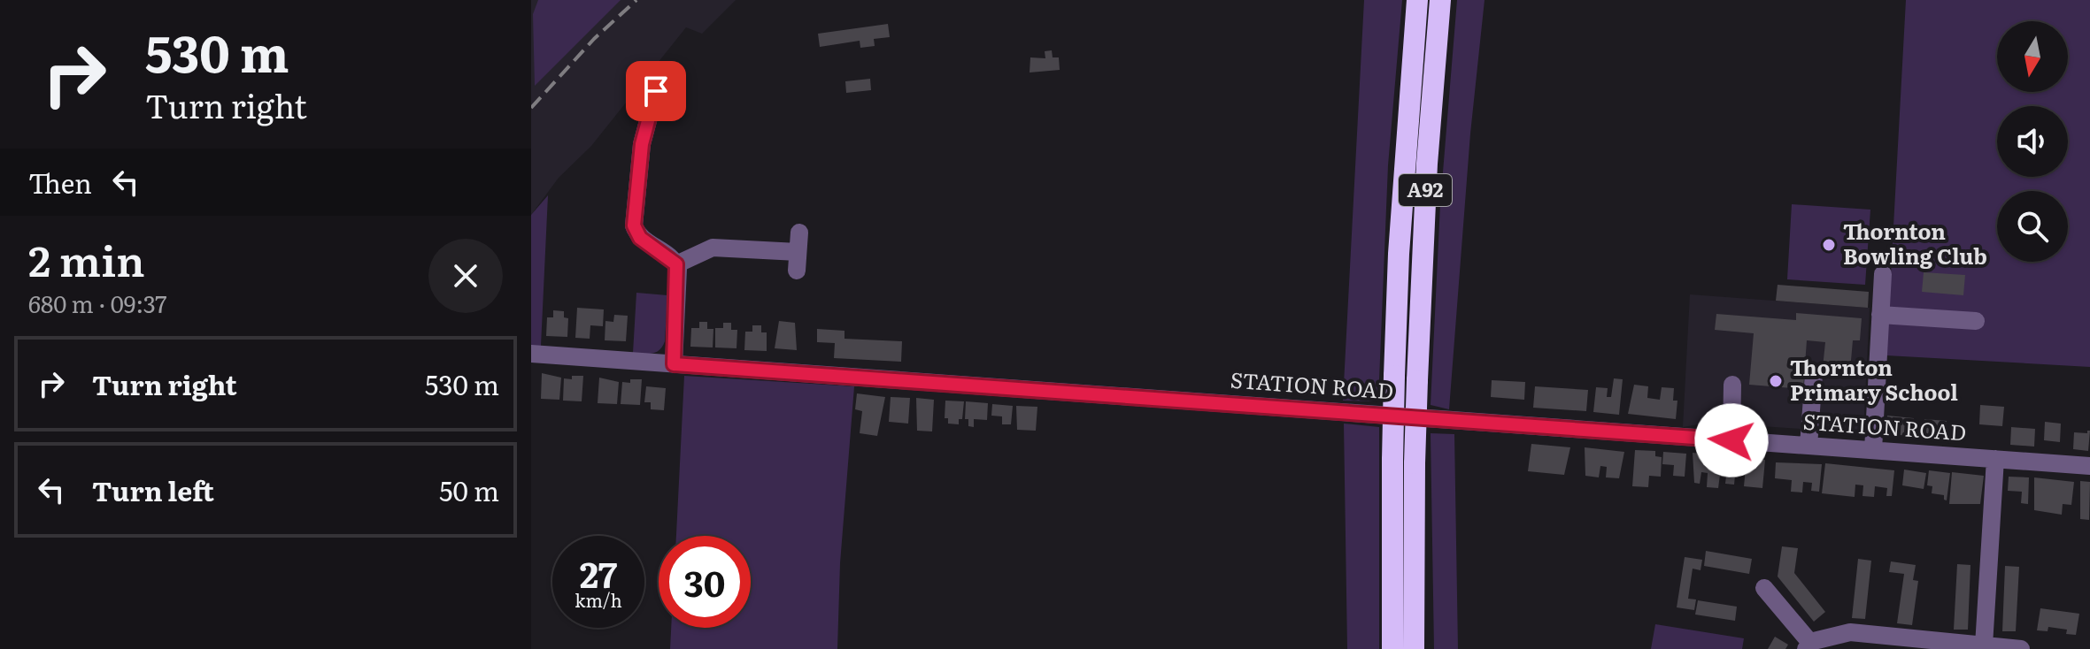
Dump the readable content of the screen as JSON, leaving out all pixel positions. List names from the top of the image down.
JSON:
{
  "streets": {
    "highway": ["A92"],
    "street": ["STATION ROAD"]
  },
  "places": ["Thornton Bowling Club", "Thornton Primary School"],
  "north": "bottom",
  "page": {
    "turn": ["530 m", "Turn right"],
    "then": "Then",
    "heading": ["2 min", "680 m · 09:37"],
    "list": [
      {
        "name": "Turn right",
        "value": "530 m"
      },
      {
        "name": "Turn left",
        "value": "50 m"
      }
    ],
    "speed": "27 km/h",
    "limit": "30"
  }
}
